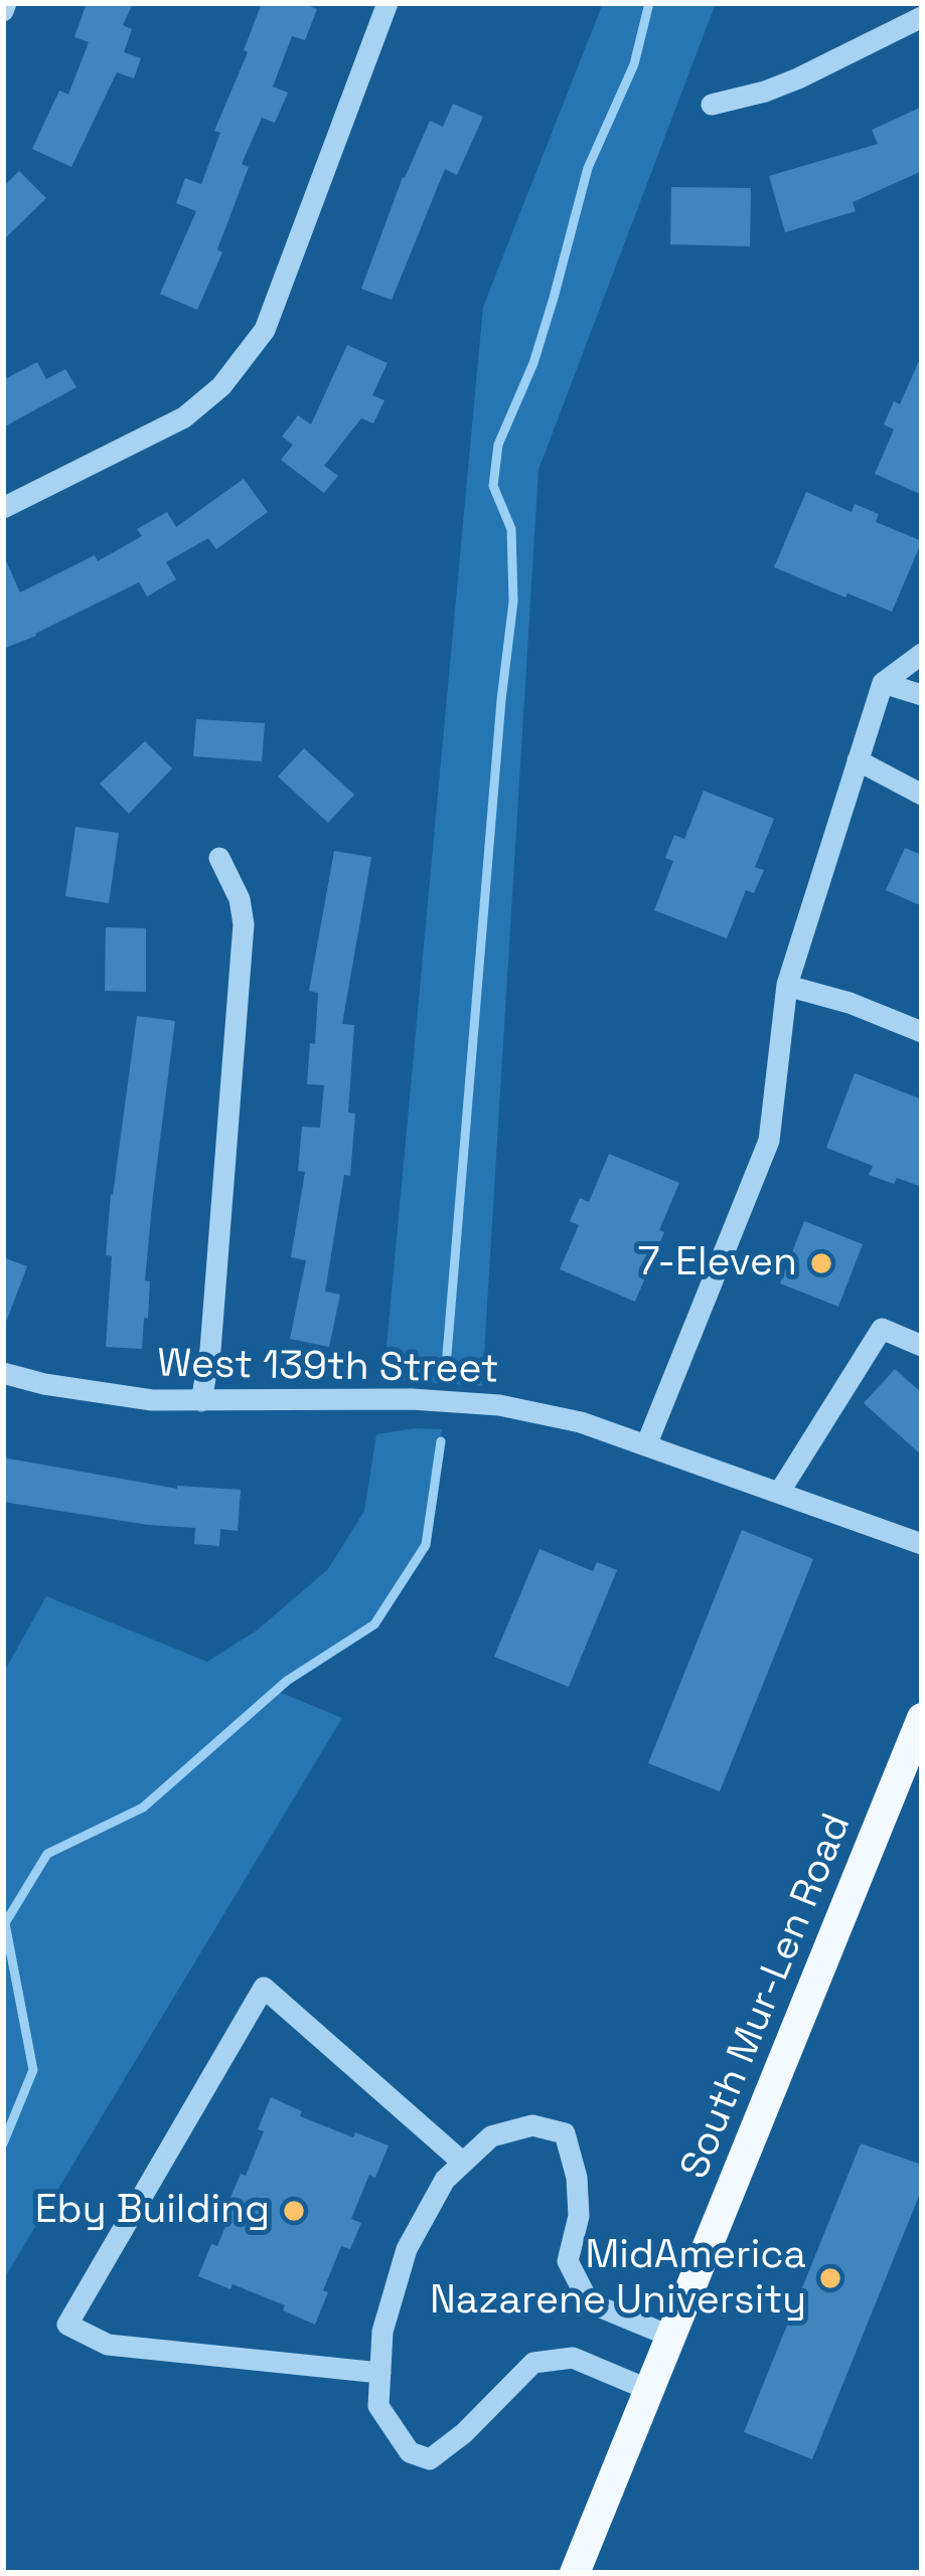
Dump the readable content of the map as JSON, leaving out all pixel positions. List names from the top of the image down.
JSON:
{
  "streets": {
    "main road": ["South Mur-Len Road"],
    "street": ["West 139th Street"]
  },
  "places": ["7-Eleven", "Eby Building", "MidAmerica Nazarene University"]
}
